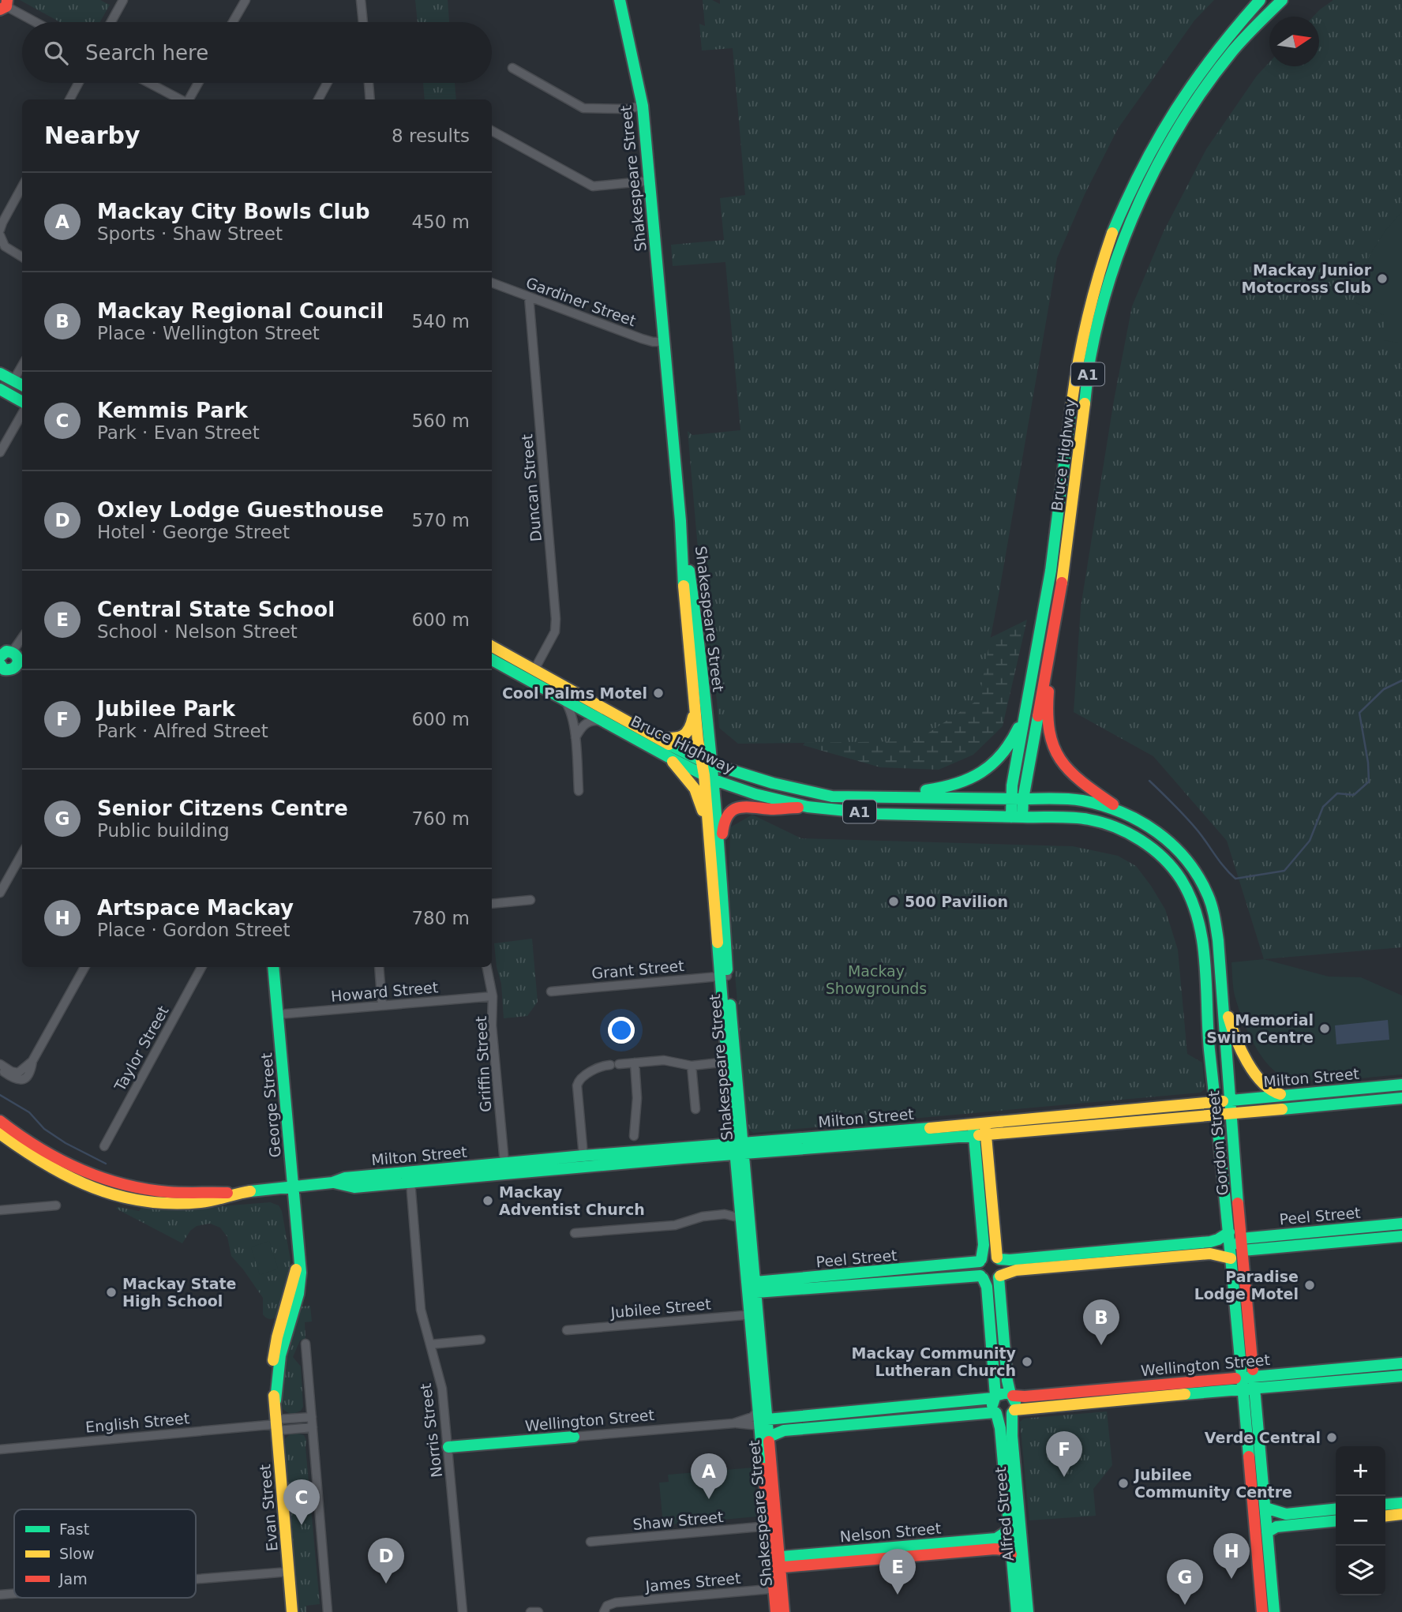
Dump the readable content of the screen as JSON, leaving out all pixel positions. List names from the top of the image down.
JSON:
{
  "streets": {
    "main road": [
      "Shakespeare Street",
      "A1",
      "Bruce Highway",
      "Milton Street",
      "George Street",
      "Gordon Street",
      "Peel Street",
      "Wellington Street",
      "Evan Street",
      "Alfred Street",
      "Nelson Street"
    ],
    "street": [
      "Gardiner Street",
      "Duncan Street",
      "Grant Street",
      "Howard Street",
      "Taylor Street",
      "Griffin Street",
      "Jubilee Street",
      "English Street",
      "Norris Street",
      "Shaw Street",
      "James Street"
    ]
  },
  "crossings": [
    ["Shakespeare Street", "Gardiner Street"],
    ["Shakespeare Street", "Bruce Highway"],
    ["Shakespeare Street", "Grant Street"],
    ["Shakespeare Street", "Milton Street"],
    ["Shakespeare Street", "Peel Street"],
    ["Shakespeare Street", "Jubilee Street"],
    ["Shakespeare Street", "Wellington Street"],
    ["Shakespeare Street", "Shaw Street"],
    ["Shakespeare Street", "Nelson Street"],
    ["Shakespeare Street", "James Street"],
    ["Gardiner Street", "Duncan Street"],
    ["A1", "Bruce Highway"],
    ["Bruce Highway", "Duncan Street"],
    ["Bruce Highway", "Gordon Street"],
    ["Howard Street", "Griffin Street"],
    ["Howard Street", "George Street"],
    ["Griffin Street", "Milton Street"],
    ["Milton Street", "George Street"],
    ["Milton Street", "Gordon Street"],
    ["Milton Street", "Norris Street"],
    ["George Street", "Evan Street"],
    ["Gordon Street", "Peel Street"],
    ["Gordon Street", "Wellington Street"],
    ["Wellington Street", "Norris Street"],
    ["Wellington Street", "Alfred Street"],
    ["English Street", "Evan Street"],
    ["Alfred Street", "Nelson Street"]
  ],
  "parks": ["Mackay Showgrounds"],
  "places": [
    "Mackay Junior Motocross Club",
    "Cool Palms Motel",
    "500 Pavilion",
    "Memorial Swim Centre",
    "Mackay Adventist Church",
    "Paradise Lodge Motel",
    "Mackay State High School",
    "Mackay Community Lutheran Church",
    "Verde Central",
    "Jubilee Community Centre"
  ],
  "legend": ["Fast", "Slow", "Jam"],
  "north": "right",
  "page": {
    "search": "Search here",
    "heading": ["Nearby", "8 results"],
    "list": [
      {
        "mark": "A",
        "name": "Mackay City Bowls Club",
        "note": "Sports · Shaw Street",
        "value": "450 m"
      },
      {
        "mark": "B",
        "name": "Mackay Regional Council",
        "note": "Place · Wellington Street",
        "value": "540 m"
      },
      {
        "mark": "C",
        "name": "Kemmis Park",
        "note": "Park · Evan Street",
        "value": "560 m"
      },
      {
        "mark": "D",
        "name": "Oxley Lodge Guesthouse",
        "note": "Hotel · George Street",
        "value": "570 m"
      },
      {
        "mark": "E",
        "name": "Central State School",
        "note": "School · Nelson Street",
        "value": "600 m"
      },
      {
        "mark": "F",
        "name": "Jubilee Park",
        "note": "Park · Alfred Street",
        "value": "600 m"
      },
      {
        "mark": "G",
        "name": "Senior Citzens Centre",
        "note": "Public building",
        "value": "760 m"
      },
      {
        "mark": "H",
        "name": "Artspace Mackay",
        "note": "Place · Gordon Street",
        "value": "780 m"
      }
    ],
    "pins": [
      "B",
      "F",
      "A",
      "C",
      "H",
      "D",
      "E",
      "G"
    ],
    "map_buttons": ["+", "−"]
  }
}
